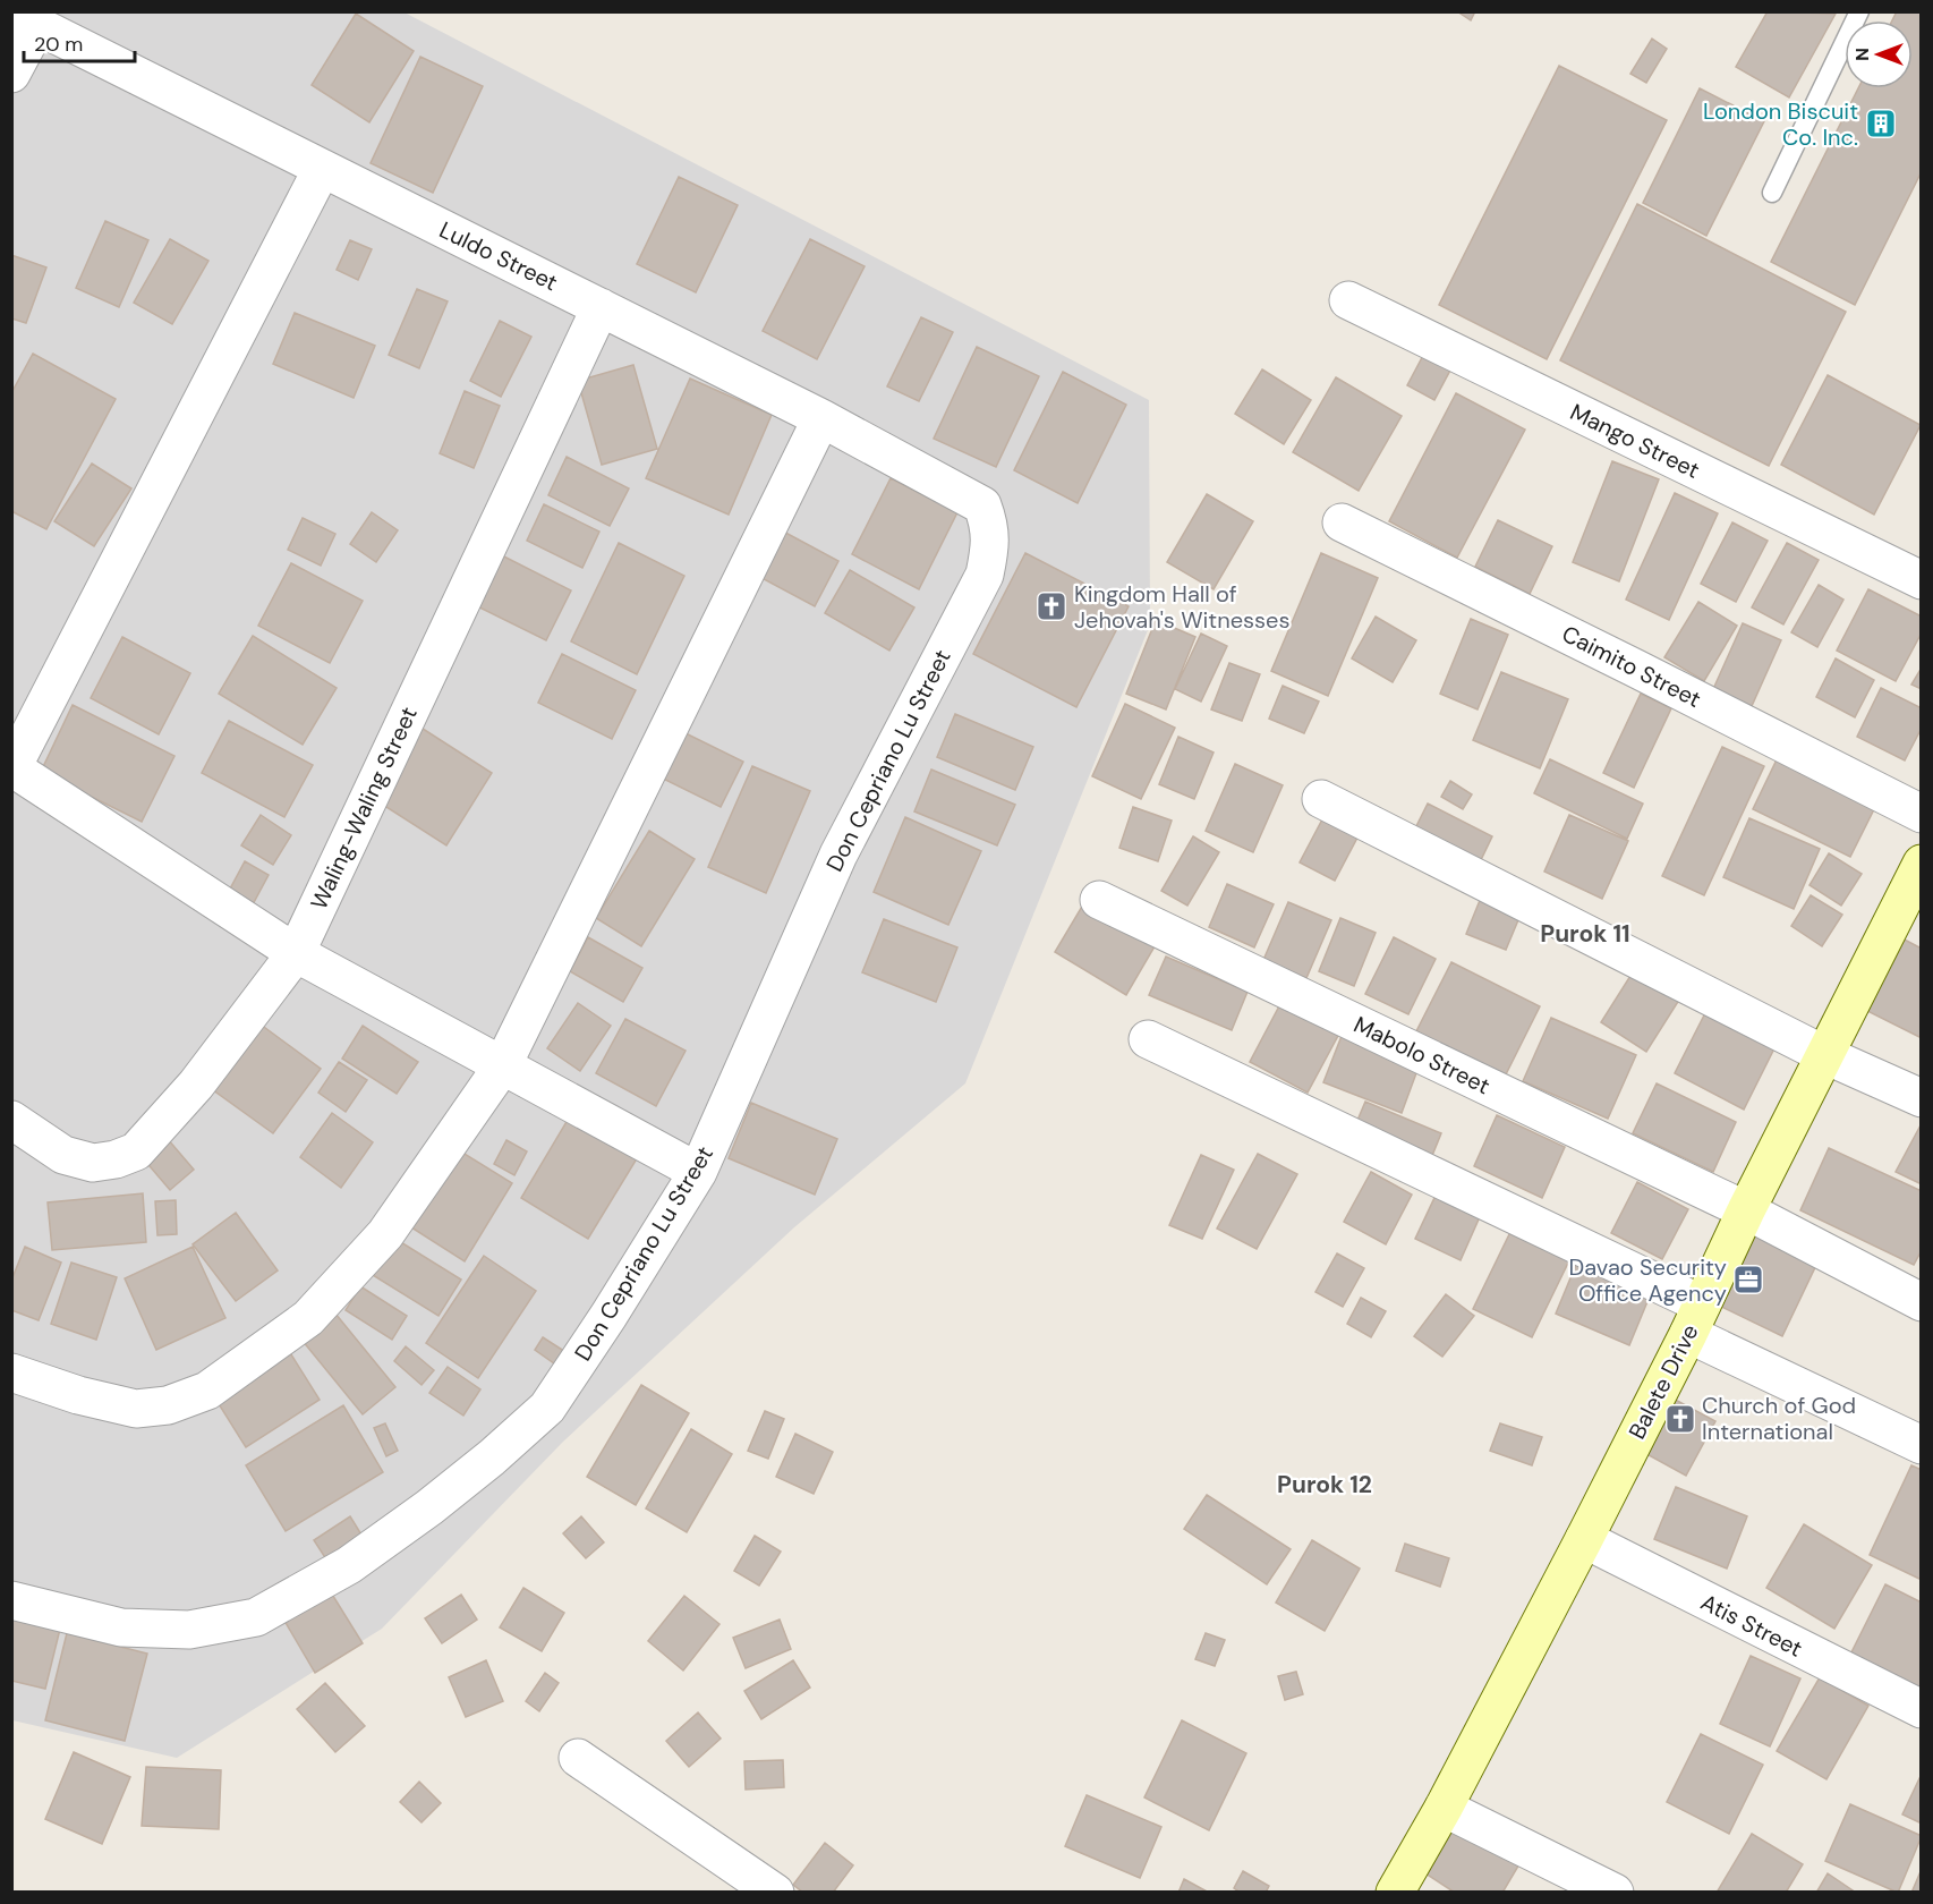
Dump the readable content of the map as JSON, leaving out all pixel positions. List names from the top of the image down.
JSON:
{
  "streets": {
    "street": [
      "Luldo Street",
      "Mango Street",
      "Caimito Street",
      "Don Cepriano Lu Street",
      "Waling-Waling Street",
      "Mabolo Street",
      "Balete Drive",
      "Atis Street"
    ]
  },
  "crossings": [
    ["Luldo Street", "Don Cepriano Lu Street"],
    ["Luldo Street", "Waling-Waling Street"],
    ["Mabolo Street", "Balete Drive"],
    ["Balete Drive", "Atis Street"]
  ],
  "districts": ["Purok 11", "Purok 12"],
  "places": {
    "building": ["London Biscuit Co. Inc."],
    "church": ["Kingdom Hall of Jehovah's Witnesses", "Church of God International"],
    "office": ["Davao Security Office Agency"]
  },
  "scale_bar": "20 m",
  "north": "left"
}
